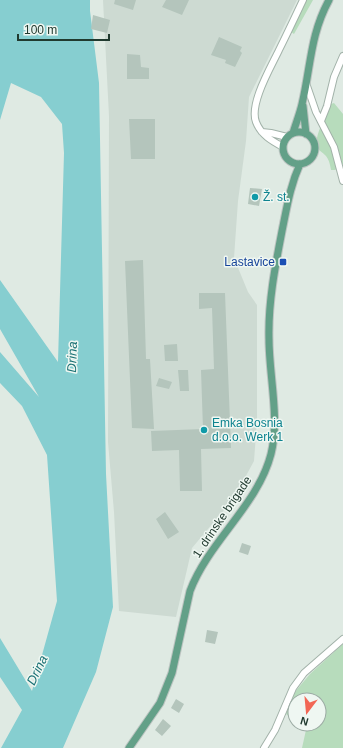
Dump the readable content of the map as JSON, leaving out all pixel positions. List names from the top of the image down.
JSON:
{
  "streets": {
    "main road": ["1. drinske brigade"]
  },
  "water": ["Drina"],
  "places": {
    "other": ["Ž. st.", "Emka Bosnia d.o.o. Werk 1"],
    "transit": ["Lastavice"]
  },
  "scale_bar": "100 m",
  "north": "bottom"
}
